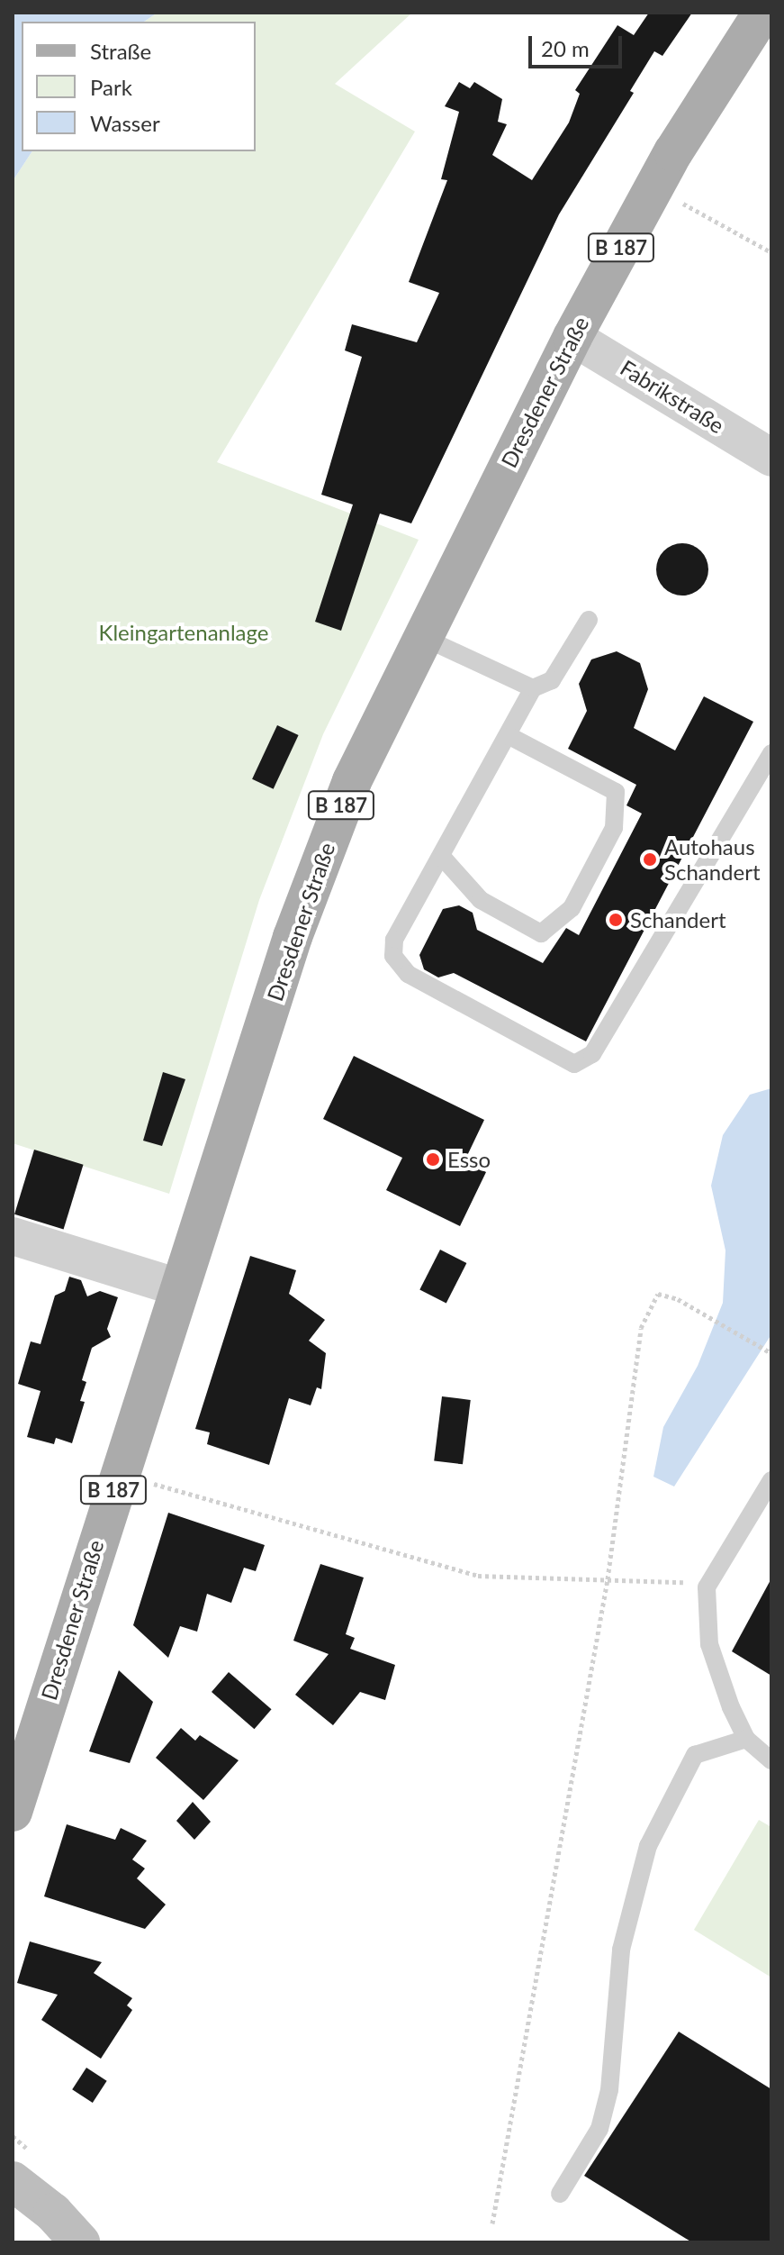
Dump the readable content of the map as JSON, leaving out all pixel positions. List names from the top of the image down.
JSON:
{
  "streets": {
    "main road": ["B 187", "Dresdener Straße"],
    "street": ["Fabrikstraße"]
  },
  "crossings": [
    ["Dresdener Straße", "Fabrikstraße"]
  ],
  "parks": ["Kleingartenanlage"],
  "places": ["Autohaus Schandert", "Schandert", "Esso"],
  "legend": ["Straße", "Park", "Wasser"],
  "scale_bar": "20 m"
}
